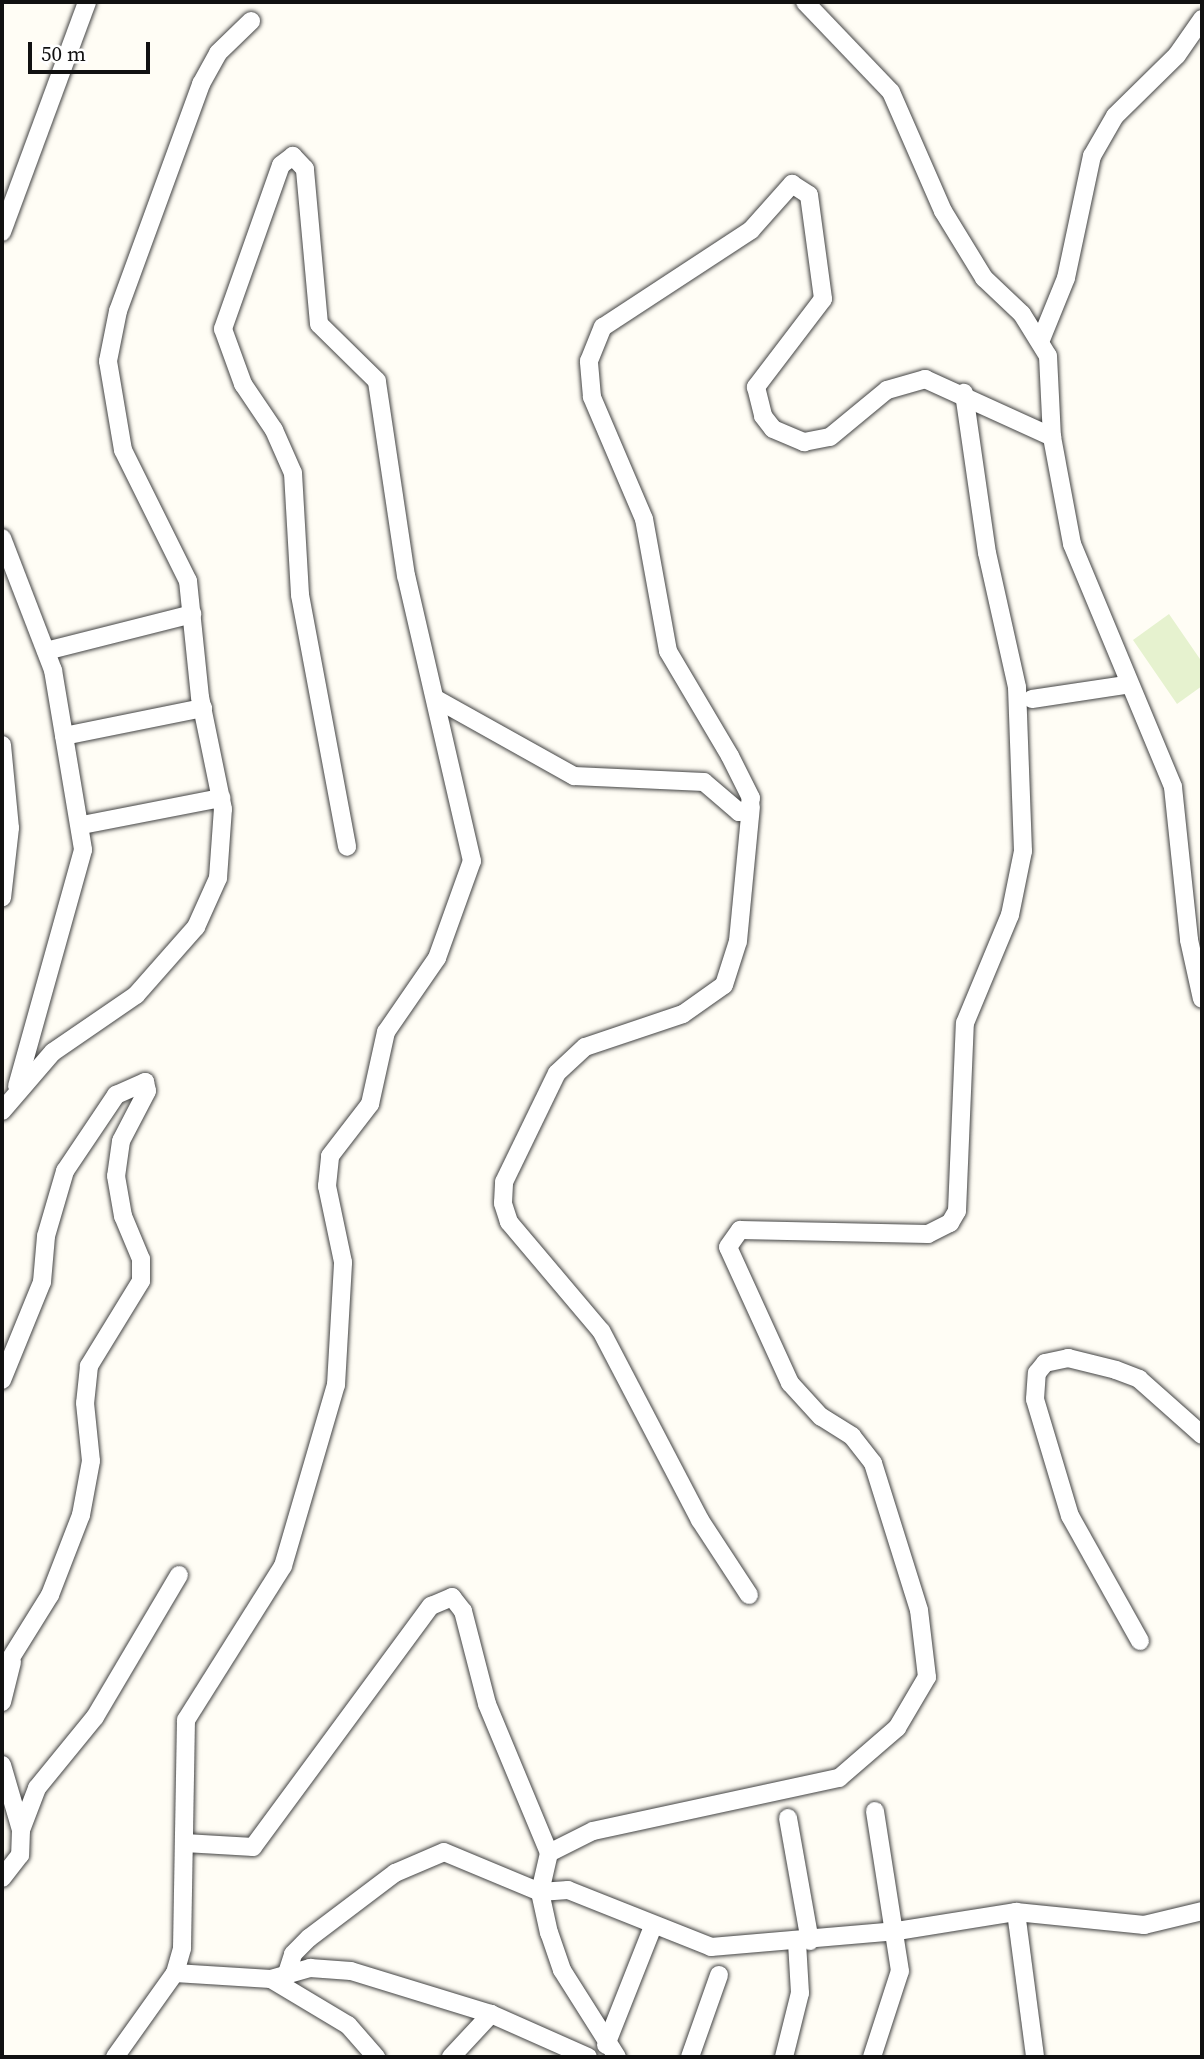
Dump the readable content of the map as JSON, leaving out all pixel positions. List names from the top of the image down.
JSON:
{
  "scale_bar": "50 m"
}
